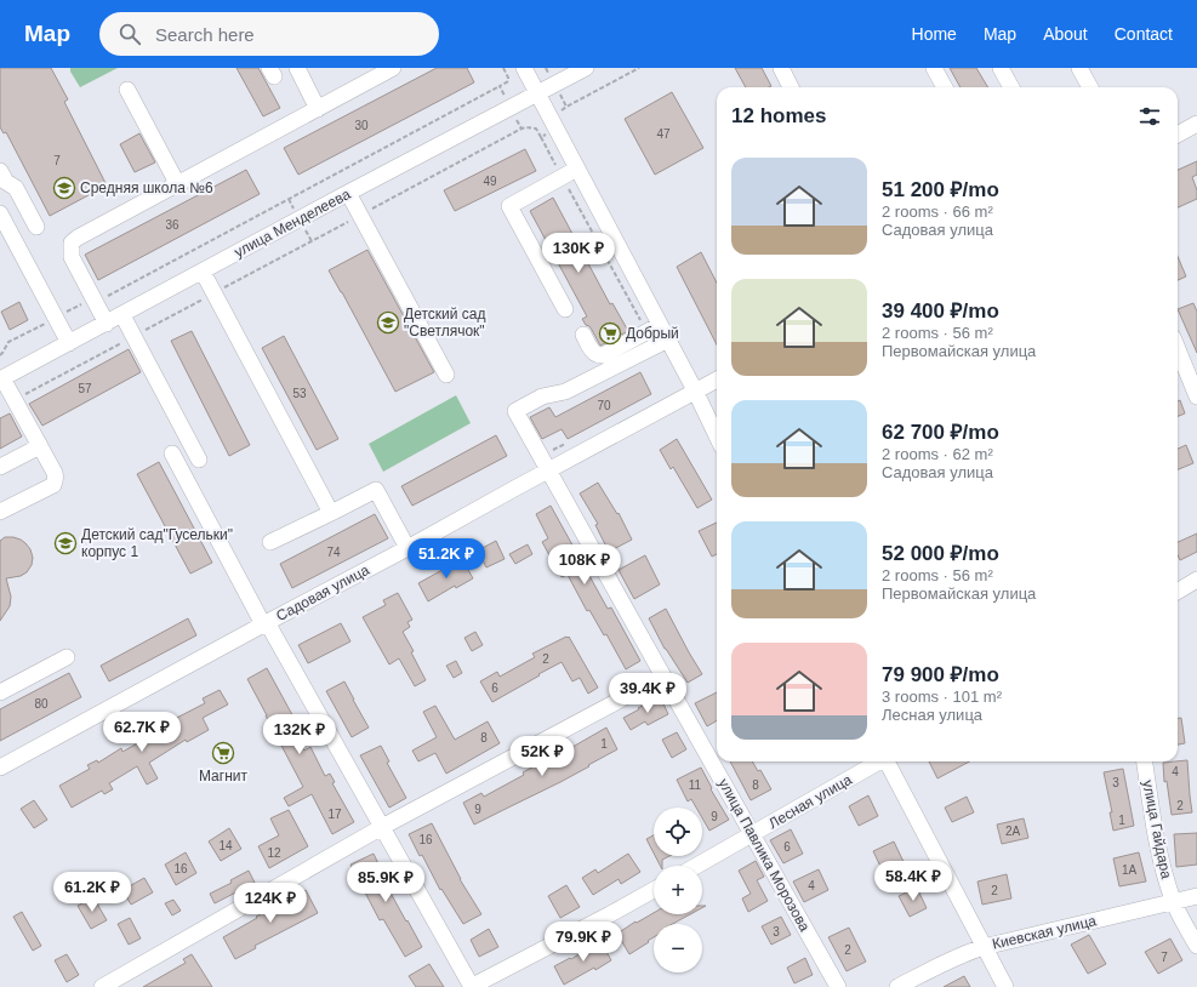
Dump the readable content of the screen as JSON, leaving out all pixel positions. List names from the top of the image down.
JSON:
{
  "streets": {
    "street": [
      "улица Менделеева",
      "Садовая улица",
      "Лесная улица",
      "улица Гайдара",
      "улица Павлика Морозова",
      "Киевская улица"
    ]
  },
  "crossings": [
    ["Садовая улица", "улица Павлика Морозова"],
    ["Лесная улица", "улица Павлика Морозова"],
    ["улица Гайдара", "Киевская улица"]
  ],
  "places": {
    "school or university": ["Средняя школа №6", "Детский сад \"Светлячок\"", "Детский сад\"Гусельки\" корпус 1"],
    "supermarket": ["Добрый", "Магнит"]
  },
  "house_numbers": [
    "30",
    "47",
    "7",
    "49",
    "36",
    "57",
    "53",
    "70",
    "74",
    "2",
    "6",
    "80",
    "8",
    "1",
    "4",
    "3",
    "11",
    "8",
    "2",
    "9",
    "17",
    "9",
    "1",
    "2А",
    "16",
    "14",
    "6",
    "12",
    "16",
    "1А",
    "4",
    "2",
    "3",
    "2",
    "7"
  ],
  "page": {
    "header": "Map",
    "search": "Search here",
    "nav": [
      "Home",
      "Map",
      "About",
      "Contact"
    ],
    "heading": "12 homes",
    "list": [
      {
        "name": "51 200 ₽/mo",
        "note": "2 rooms · 66 m² · Садовая улица"
      },
      {
        "name": "39 400 ₽/mo",
        "note": "2 rooms · 56 m² · Первомайская улица"
      },
      {
        "name": "62 700 ₽/mo",
        "note": "2 rooms · 62 m² · Садовая улица"
      },
      {
        "name": "52 000 ₽/mo",
        "note": "2 rooms · 56 m² · Первомайская улица"
      },
      {
        "name": "79 900 ₽/mo",
        "note": "3 rooms · 101 m² · Лесная улица"
      }
    ],
    "price": [
      "130K ₽",
      "51.2K ₽",
      "108K ₽",
      "39.4K ₽",
      "62.7K ₽",
      "132K ₽",
      "52K ₽",
      "58.4K ₽",
      "85.9K ₽",
      "61.2K ₽",
      "124K ₽",
      "79.9K ₽"
    ],
    "map_buttons": ["+", "−"]
  }
}
